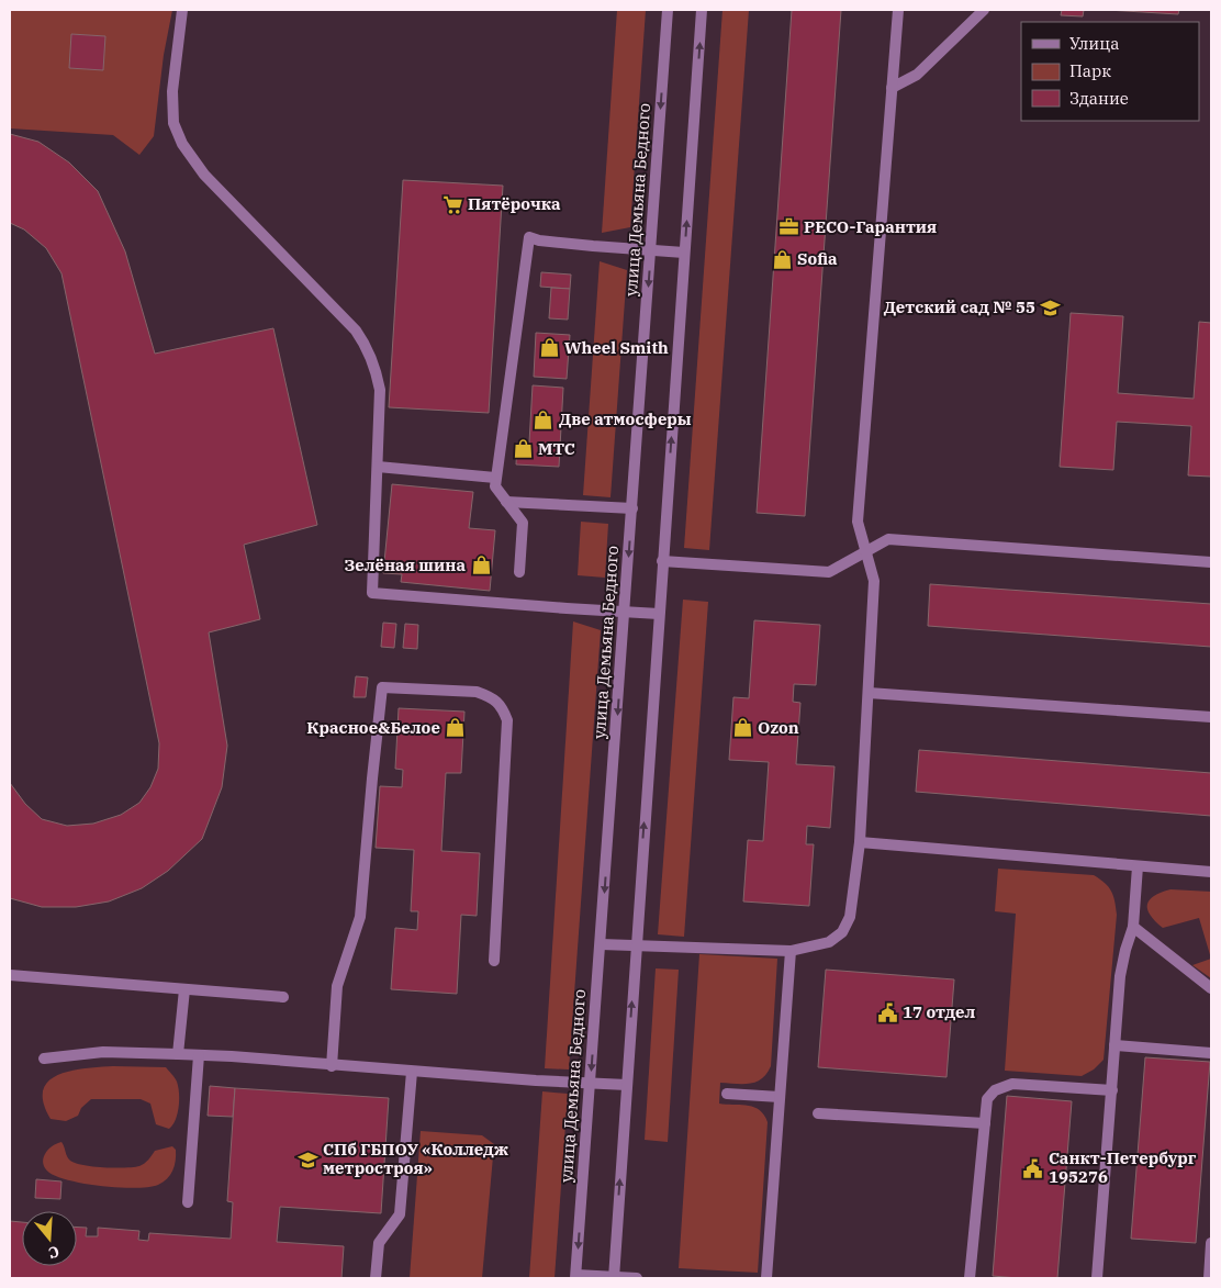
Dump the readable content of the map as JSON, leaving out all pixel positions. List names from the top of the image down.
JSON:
{
  "streets": {
    "street": ["улица Демьяна Бедного"]
  },
  "places": {
    "supermarket": ["Пятёрочка"],
    "office": ["РЕСО-Гарантия"],
    "shop": [
      "Sofia",
      "Wheel Smith",
      "Две атмосферы",
      "МТС",
      "Зелёная шина",
      "Красное&Белое",
      "Ozon"
    ],
    "school or university": ["Детский сад № 55", "СПб ГБПОУ «Колледж метростроя»"],
    "public building": ["17 отдел", "Санкт-Петербург 195276"]
  },
  "legend": ["Улица", "Парк", "Здание"],
  "north": "bottom"
}
